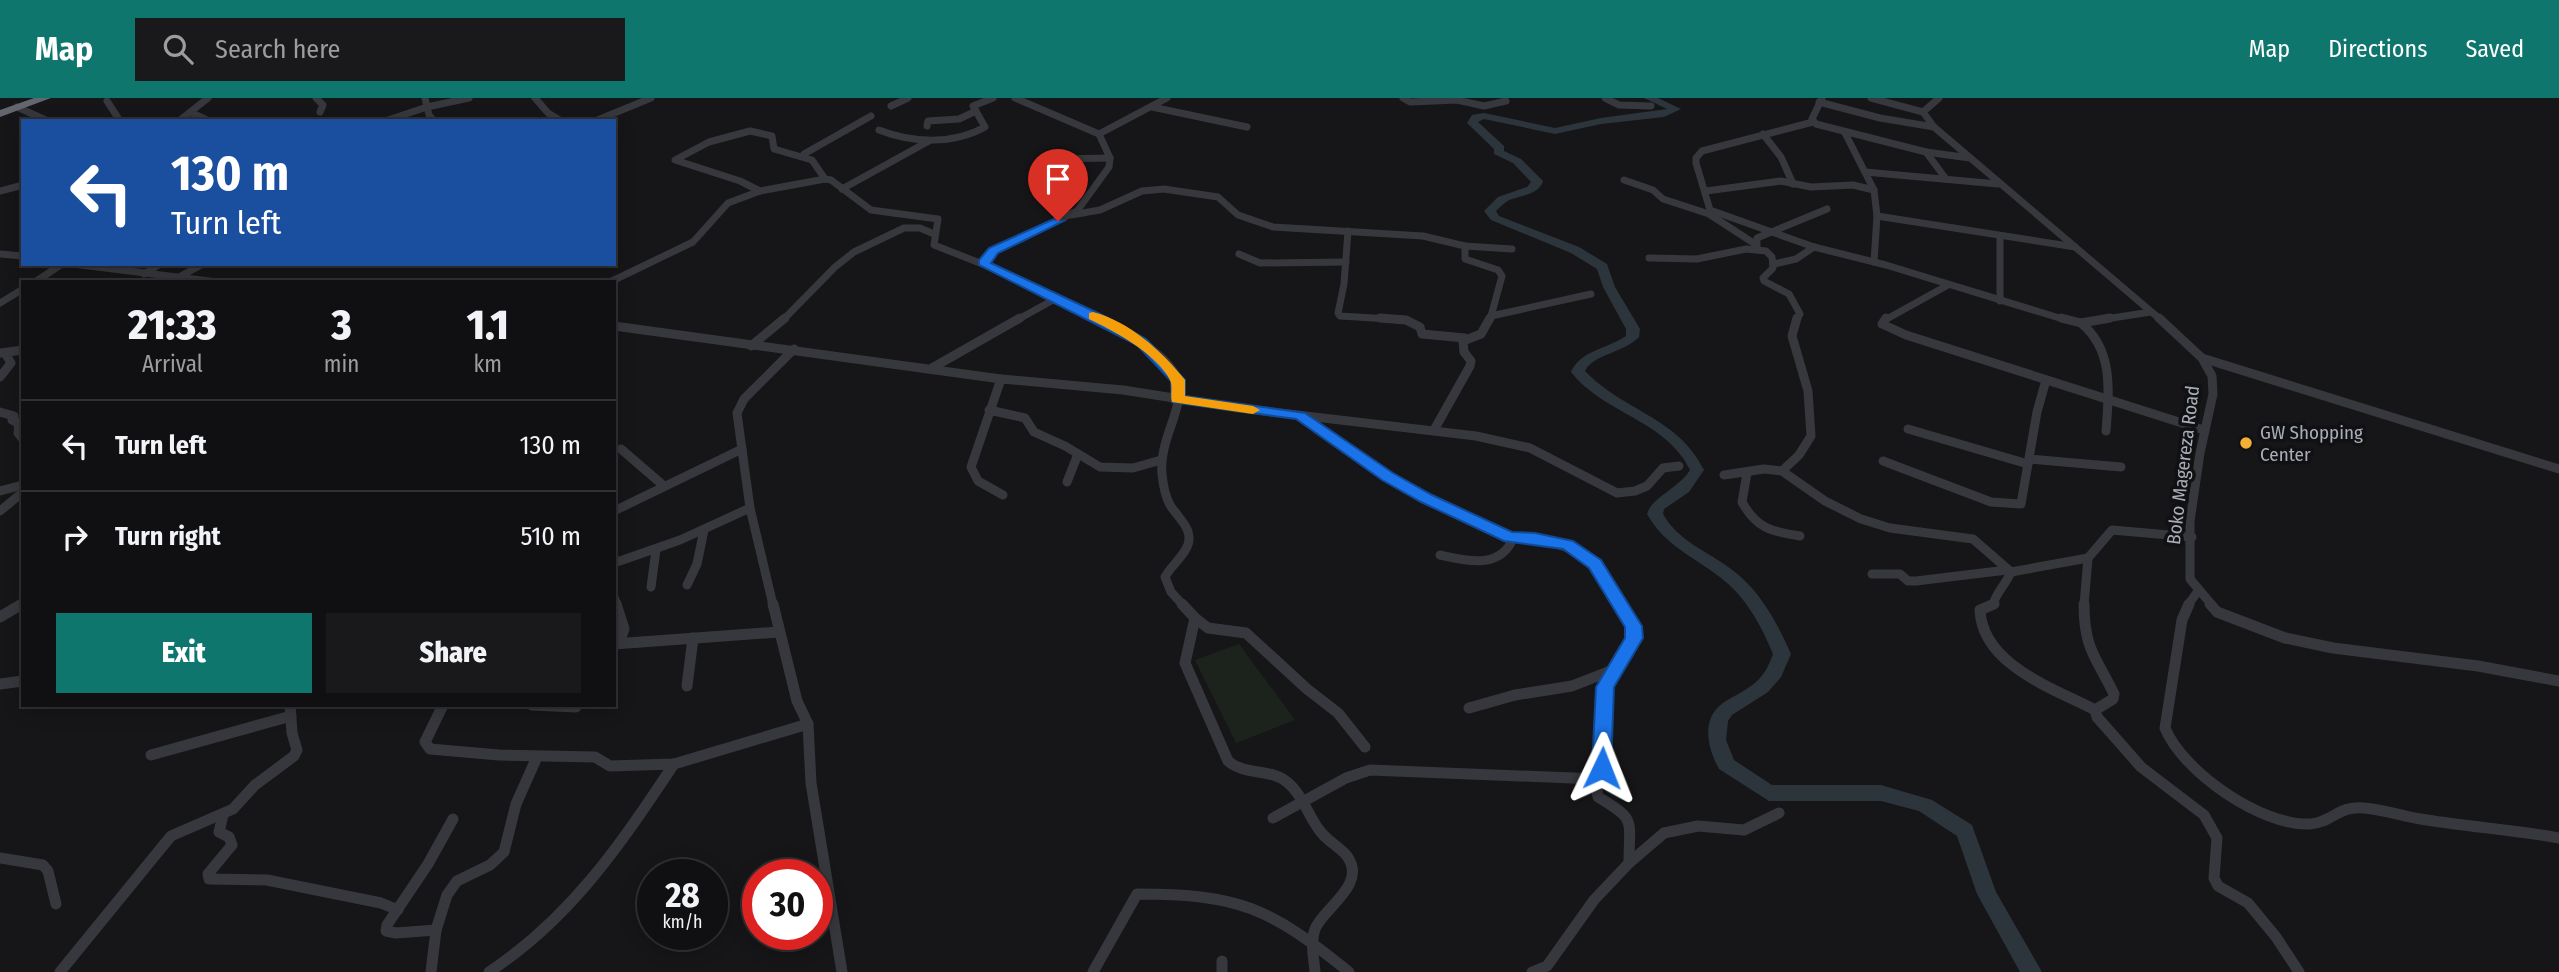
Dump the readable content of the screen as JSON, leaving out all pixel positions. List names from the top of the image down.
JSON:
{
  "streets": {
    "street": ["Boko Magereza Road"]
  },
  "places": ["GW Shopping Center"],
  "page": {
    "header": "Map",
    "search": "Search here",
    "nav": ["Map", "Directions", "Saved"],
    "turn": ["130 m", "Turn left"],
    "eta": [
      "21:33",
      "Arrival",
      "3",
      "min",
      "1.1",
      "km"
    ],
    "list": [
      {
        "name": "Turn left",
        "value": "130 m"
      },
      {
        "name": "Turn right",
        "value": "510 m"
      }
    ],
    "buttons": ["Exit", "Share"],
    "speed": "28 km/h",
    "limit": "30"
  }
}
